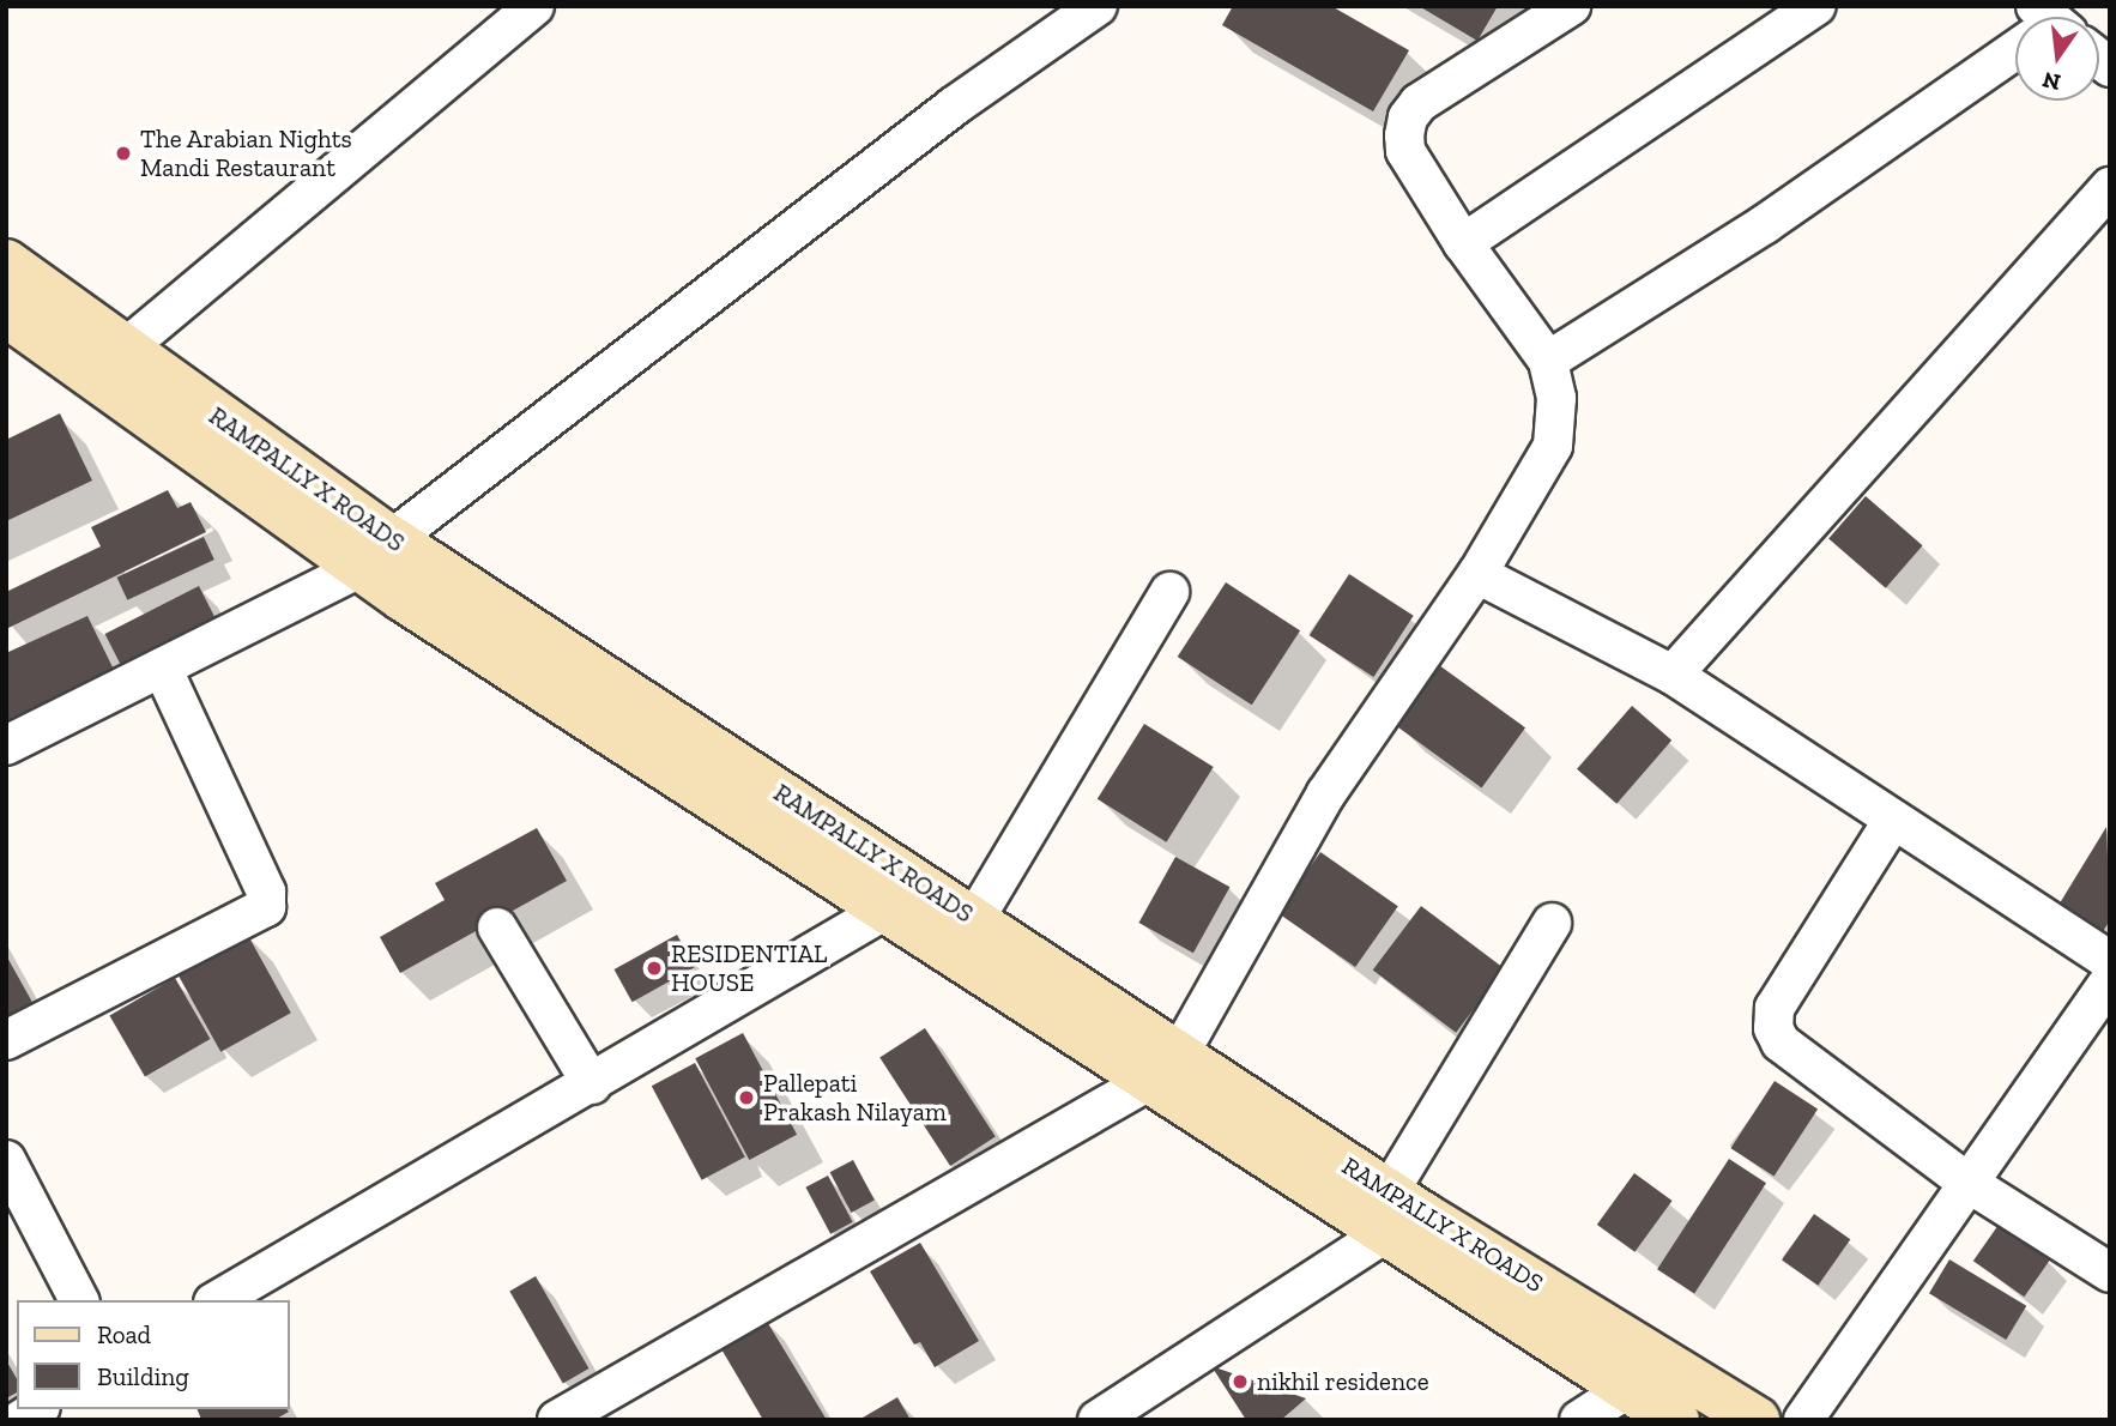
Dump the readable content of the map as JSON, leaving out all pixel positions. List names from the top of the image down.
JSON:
{
  "streets": {
    "main road": ["RAMPALLY X ROADS"]
  },
  "places": [
    "The Arabian Nights Mandi Restaurant",
    "RESIDENTIAL HOUSE",
    "Pallepati Prakash Nilayam",
    "nikhil residence"
  ],
  "legend": ["Road", "Building"],
  "north": "bottom"
}
